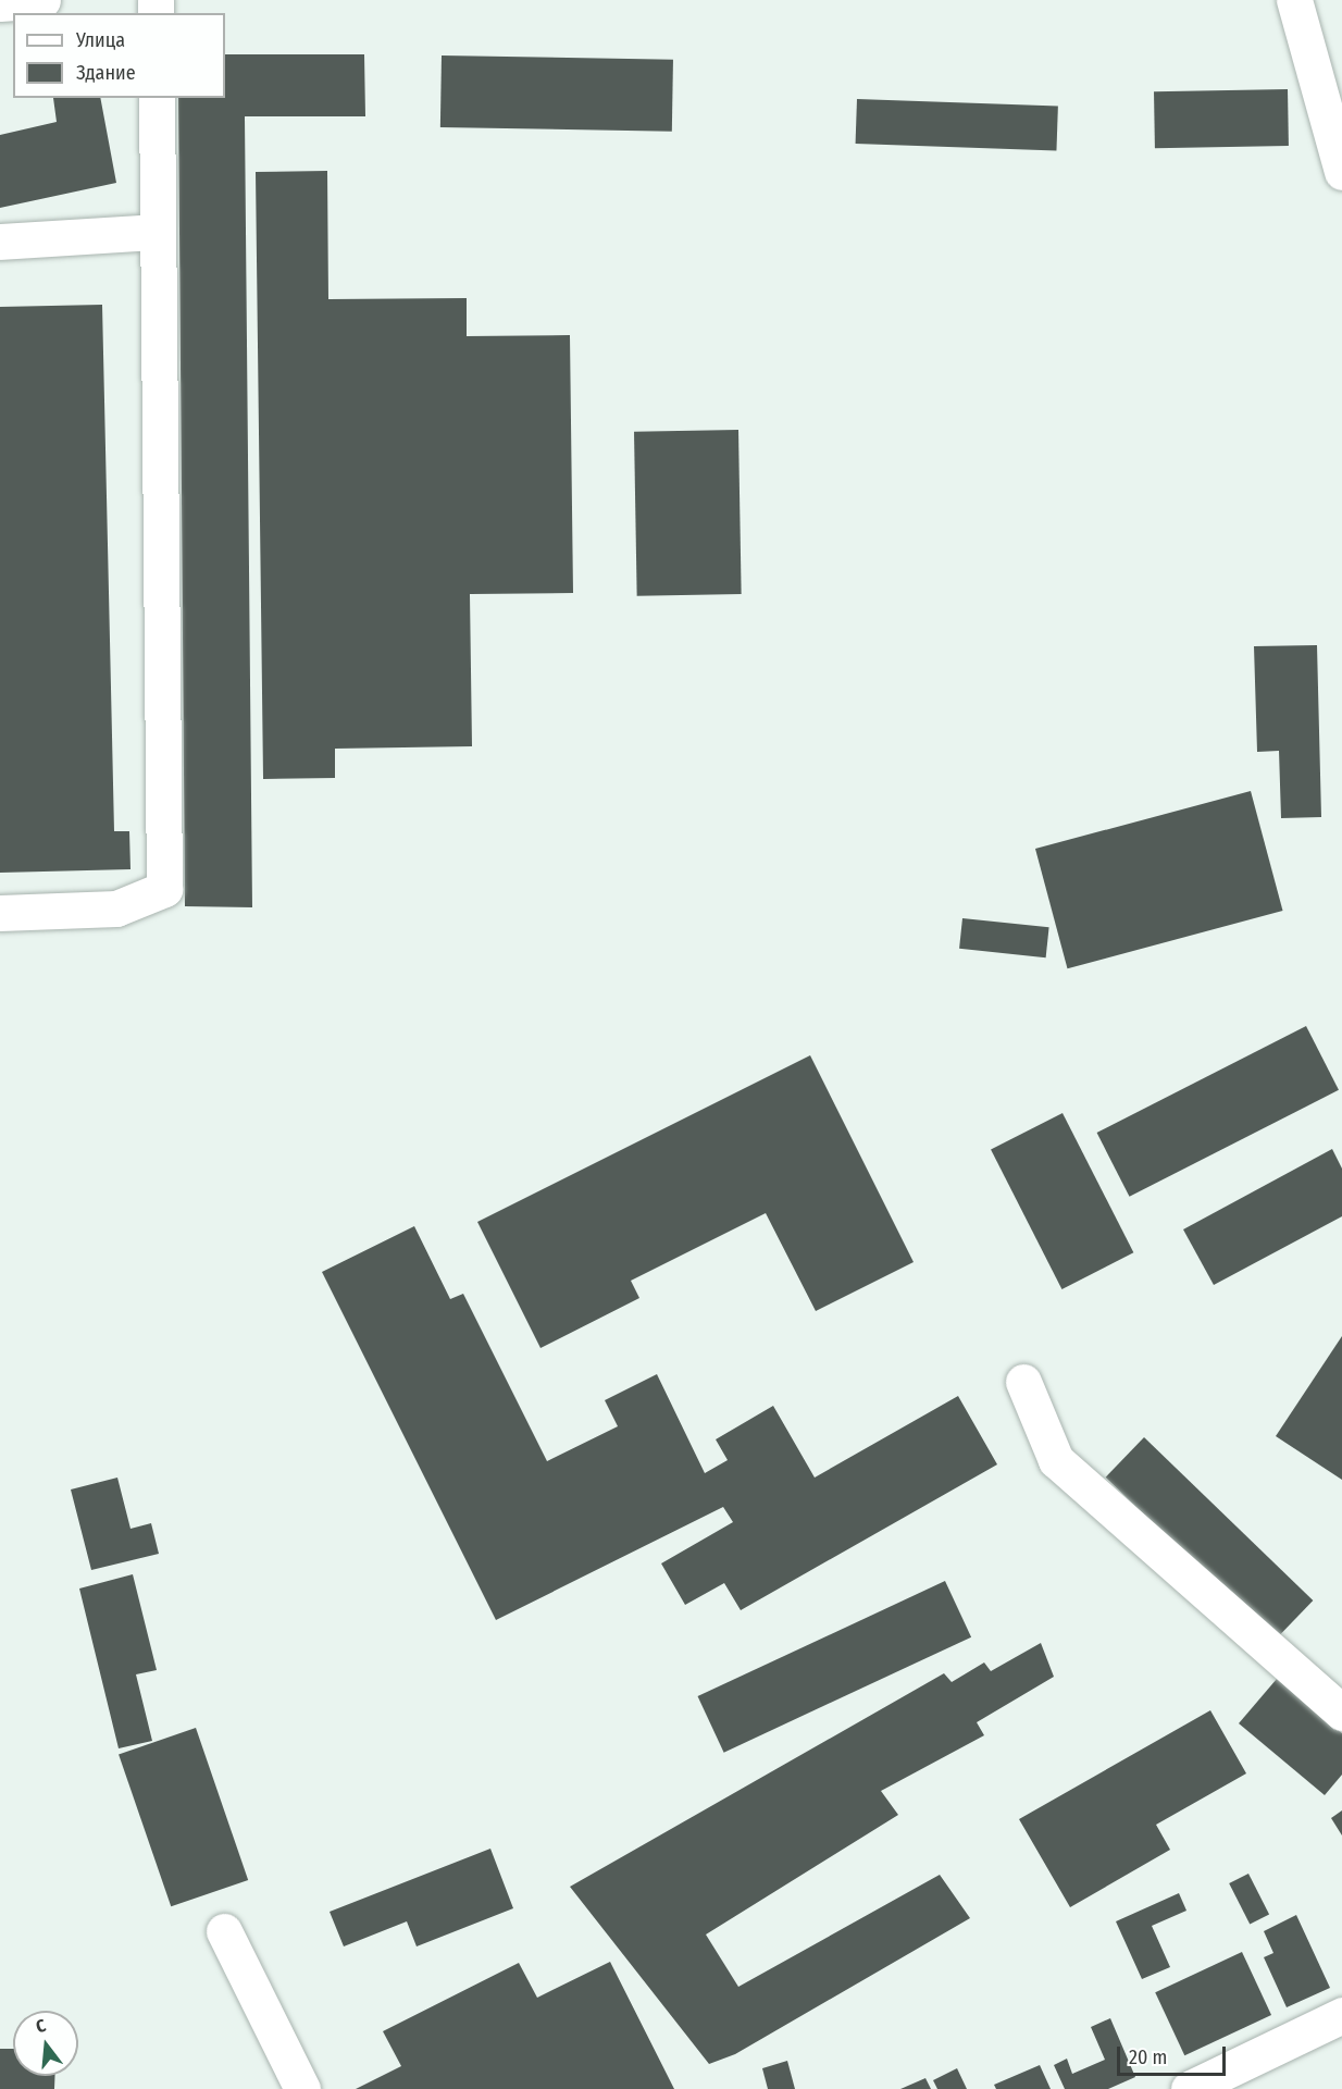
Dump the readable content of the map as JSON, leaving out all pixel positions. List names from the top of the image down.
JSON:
{
  "legend": ["Улица", "Здание"],
  "scale_bar": "20 m",
  "north": "top"
}
